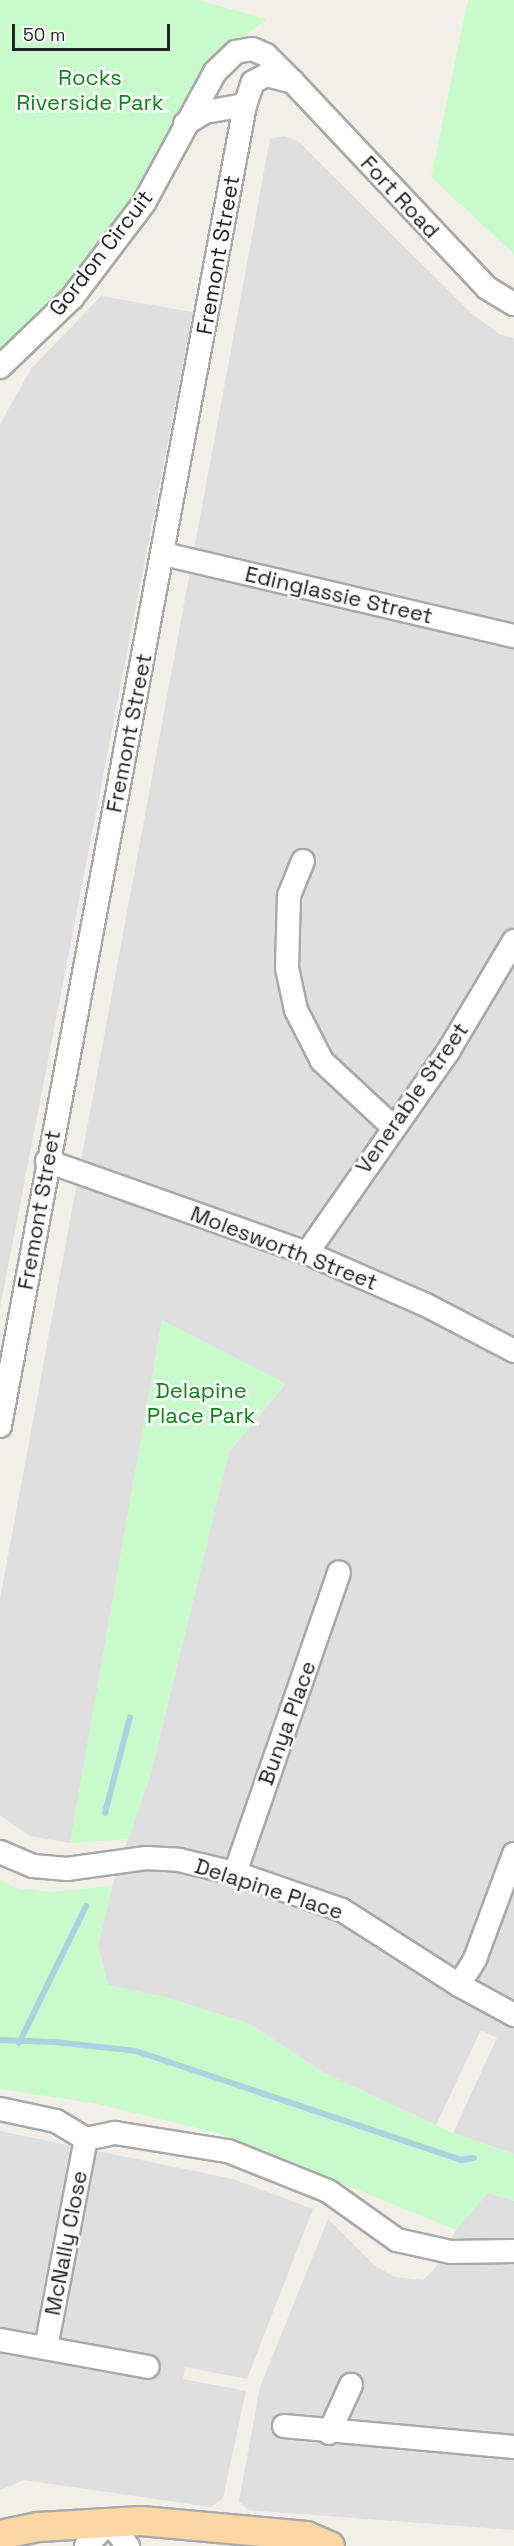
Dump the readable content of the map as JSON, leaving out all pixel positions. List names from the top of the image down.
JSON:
{
  "streets": {
    "street": [
      "Fort Road",
      "Gordon Circuit",
      "Fremont Street",
      "Edinglassie Street",
      "Venerable Street",
      "Molesworth Street",
      "Bunya Place",
      "Delapine Place",
      "McNally Close"
    ]
  },
  "crossings": [
    ["Fort Road", "Gordon Circuit"],
    ["Fort Road", "Fremont Street"],
    ["Gordon Circuit", "Fremont Street"],
    ["Fremont Street", "Edinglassie Street"],
    ["Fremont Street", "Molesworth Street"],
    ["Venerable Street", "Molesworth Street"],
    ["Bunya Place", "Delapine Place"]
  ],
  "parks": ["Rocks Riverside Park", "Delapine Place Park"],
  "scale_bar": "50 m"
}
